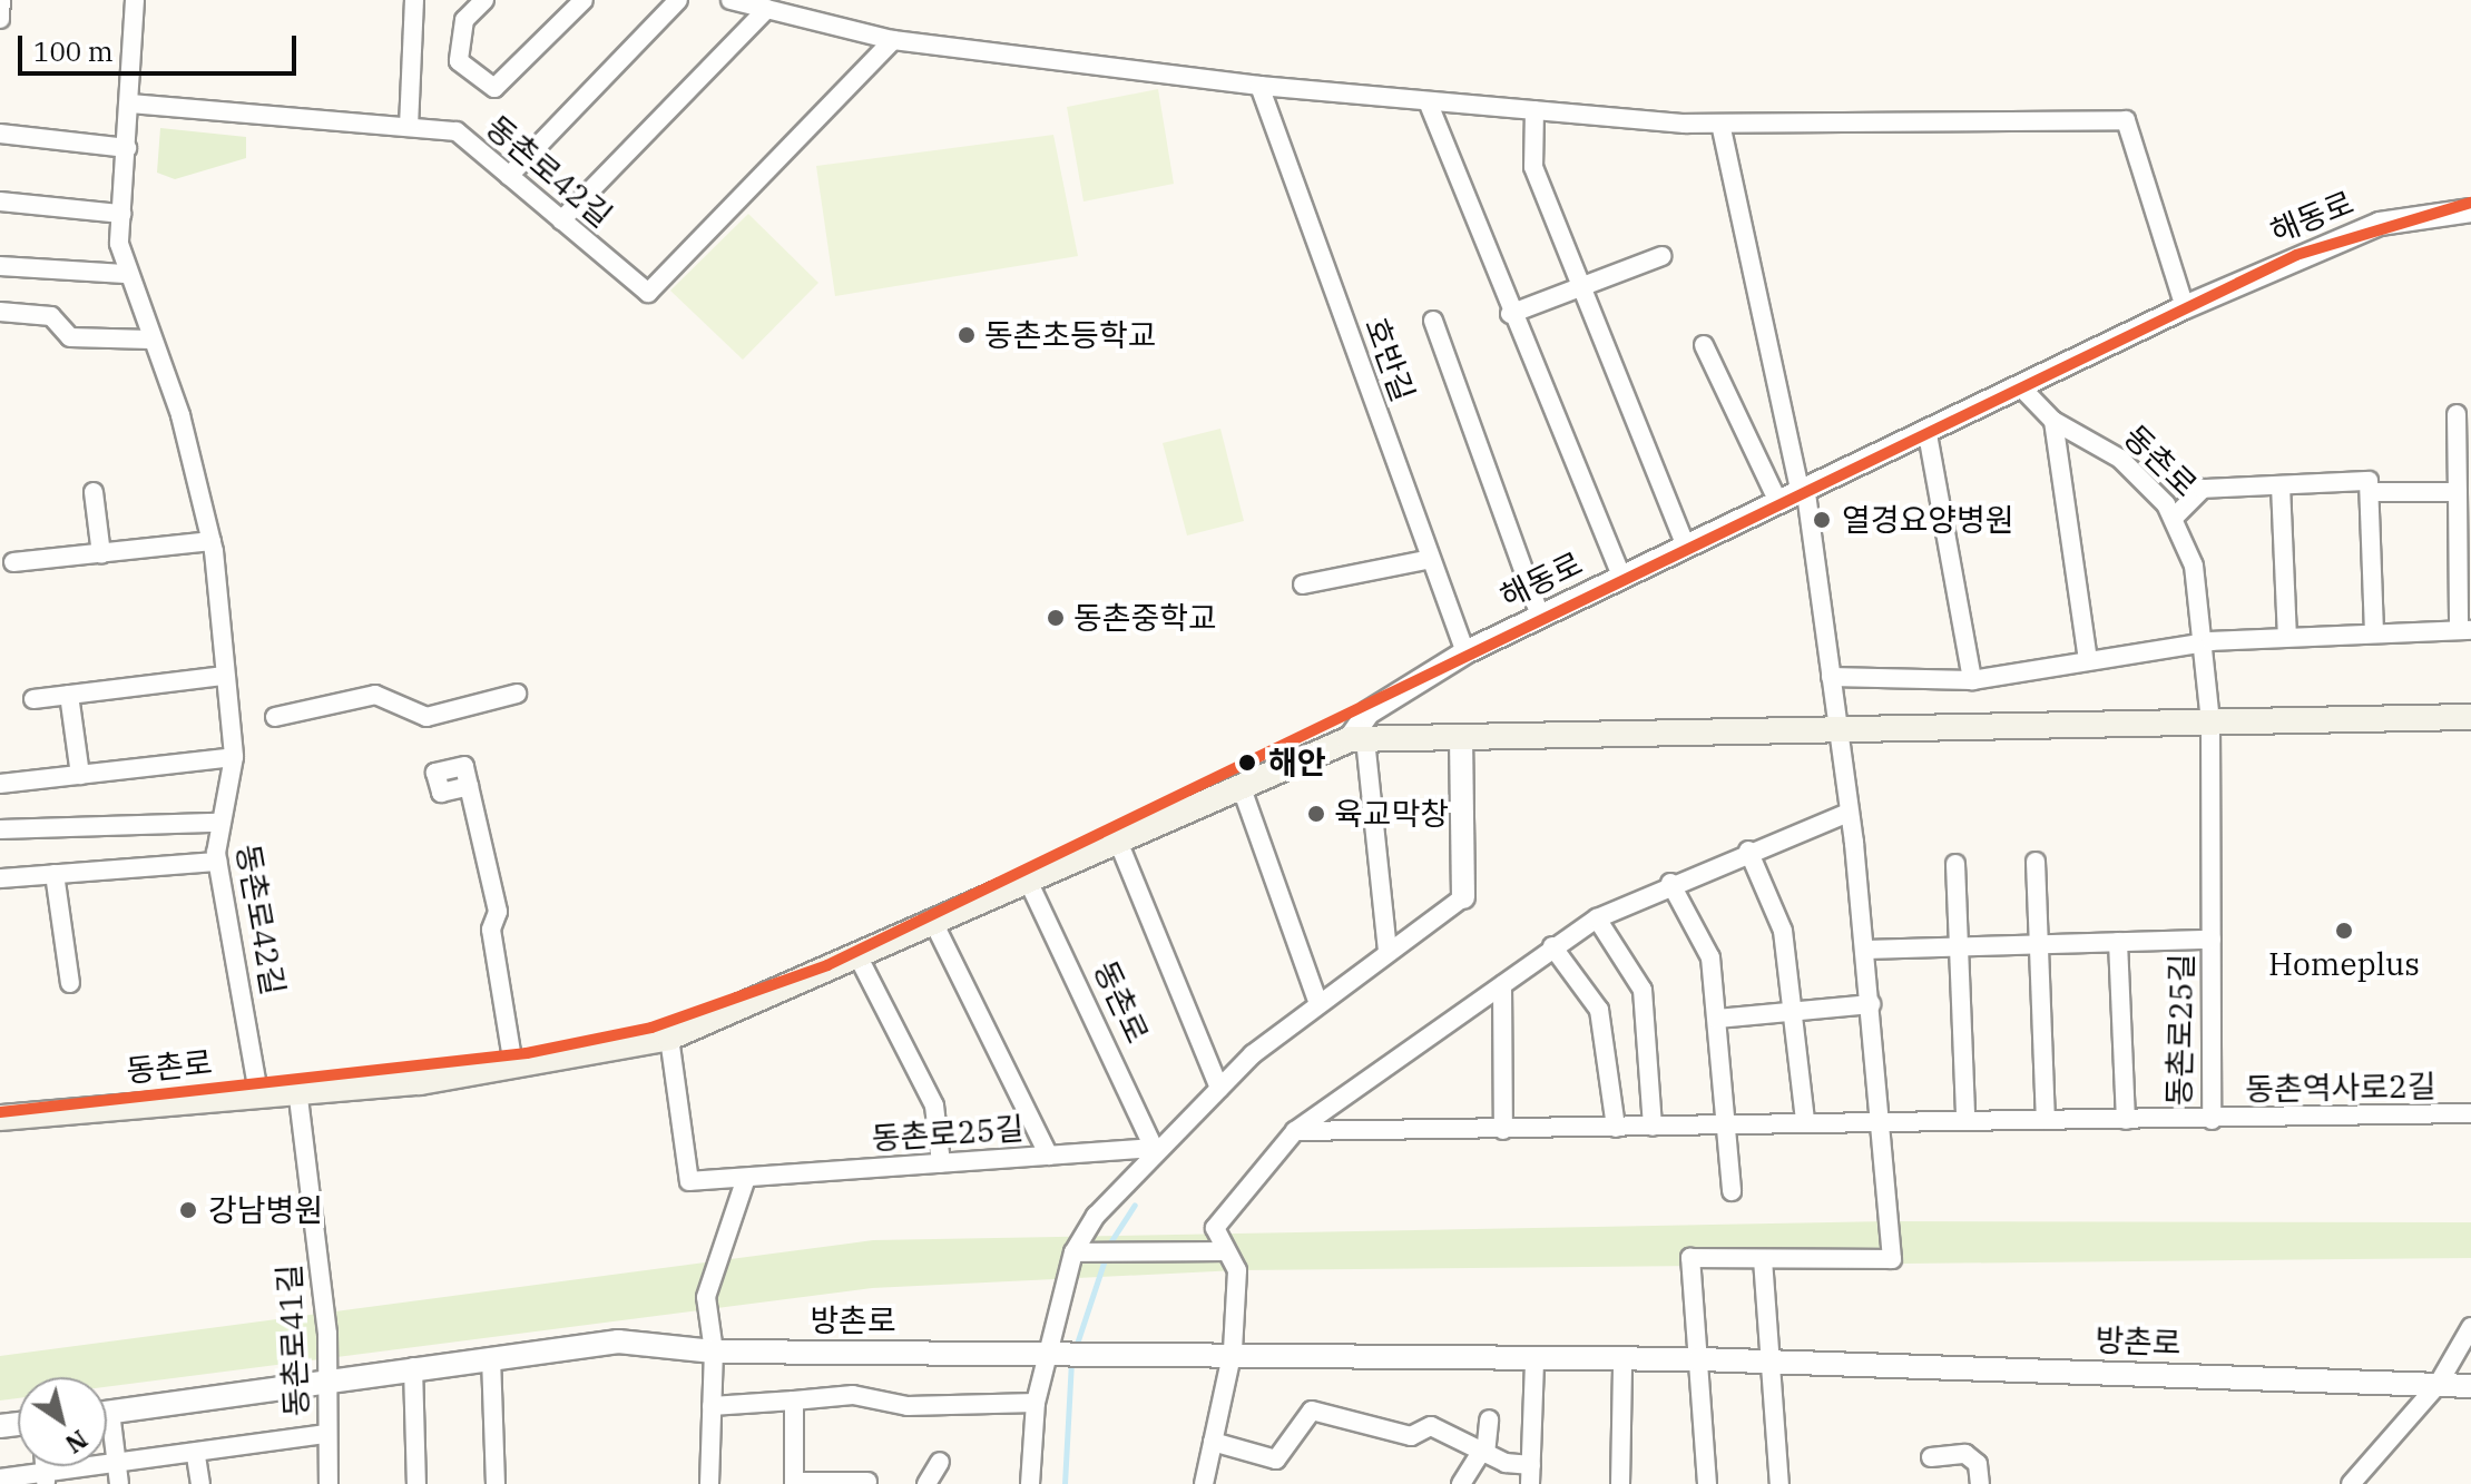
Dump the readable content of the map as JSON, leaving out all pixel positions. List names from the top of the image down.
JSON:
{
  "streets": {
    "main road": ["동촌로"],
    "street": [
      "동촌로42길",
      "해동로",
      "호반길",
      "동촌로25길",
      "동촌역사로2길",
      "방촌로",
      "동촌로41길"
    ]
  },
  "crossings": [
    ["동촌로42길", "동촌로"],
    ["해동로", "호반길"],
    ["해동로", "동촌로"],
    ["동촌로", "동촌로25길"],
    ["동촌로", "동촌로41길"],
    ["동촌로25길", "동촌역사로2길"],
    ["방촌로", "동촌로41길"]
  ],
  "places": [
    "동촌초등학교",
    "열경요양병원",
    "동촌중학교",
    "해안",
    "육교막창",
    "Homeplus",
    "강남병원"
  ],
  "scale_bar": "100 m",
  "north": "bottom right"
}
